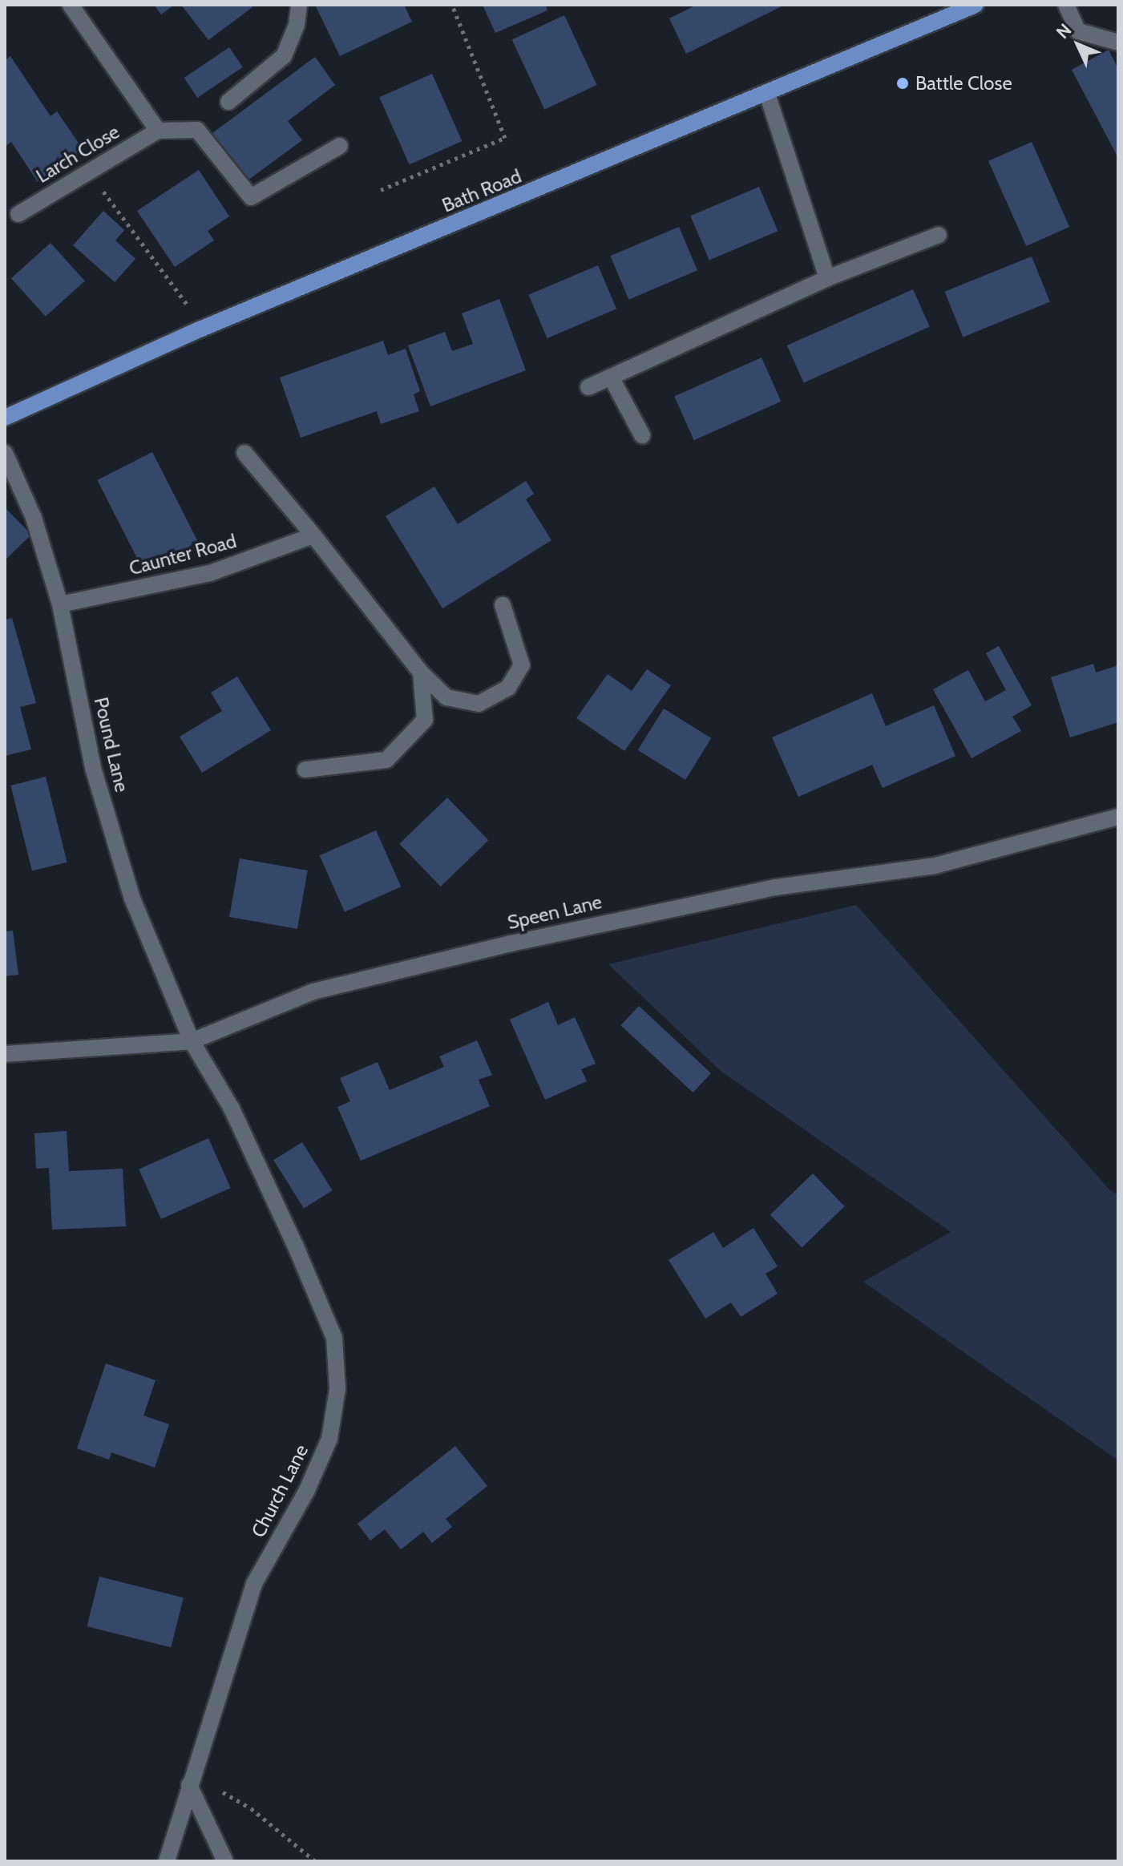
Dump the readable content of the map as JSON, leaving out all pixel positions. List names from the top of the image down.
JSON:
{
  "streets": {
    "main road": ["Bath Road"],
    "street": [
      "Larch Close",
      "Caunter Road",
      "Pound Lane",
      "Speen Lane",
      "Church Lane"
    ]
  },
  "crossings": [
    ["Caunter Road", "Pound Lane"],
    ["Pound Lane", "Speen Lane"],
    ["Pound Lane", "Church Lane"],
    ["Speen Lane", "Church Lane"]
  ],
  "places": ["Battle Close"],
  "north": "top left"
}
